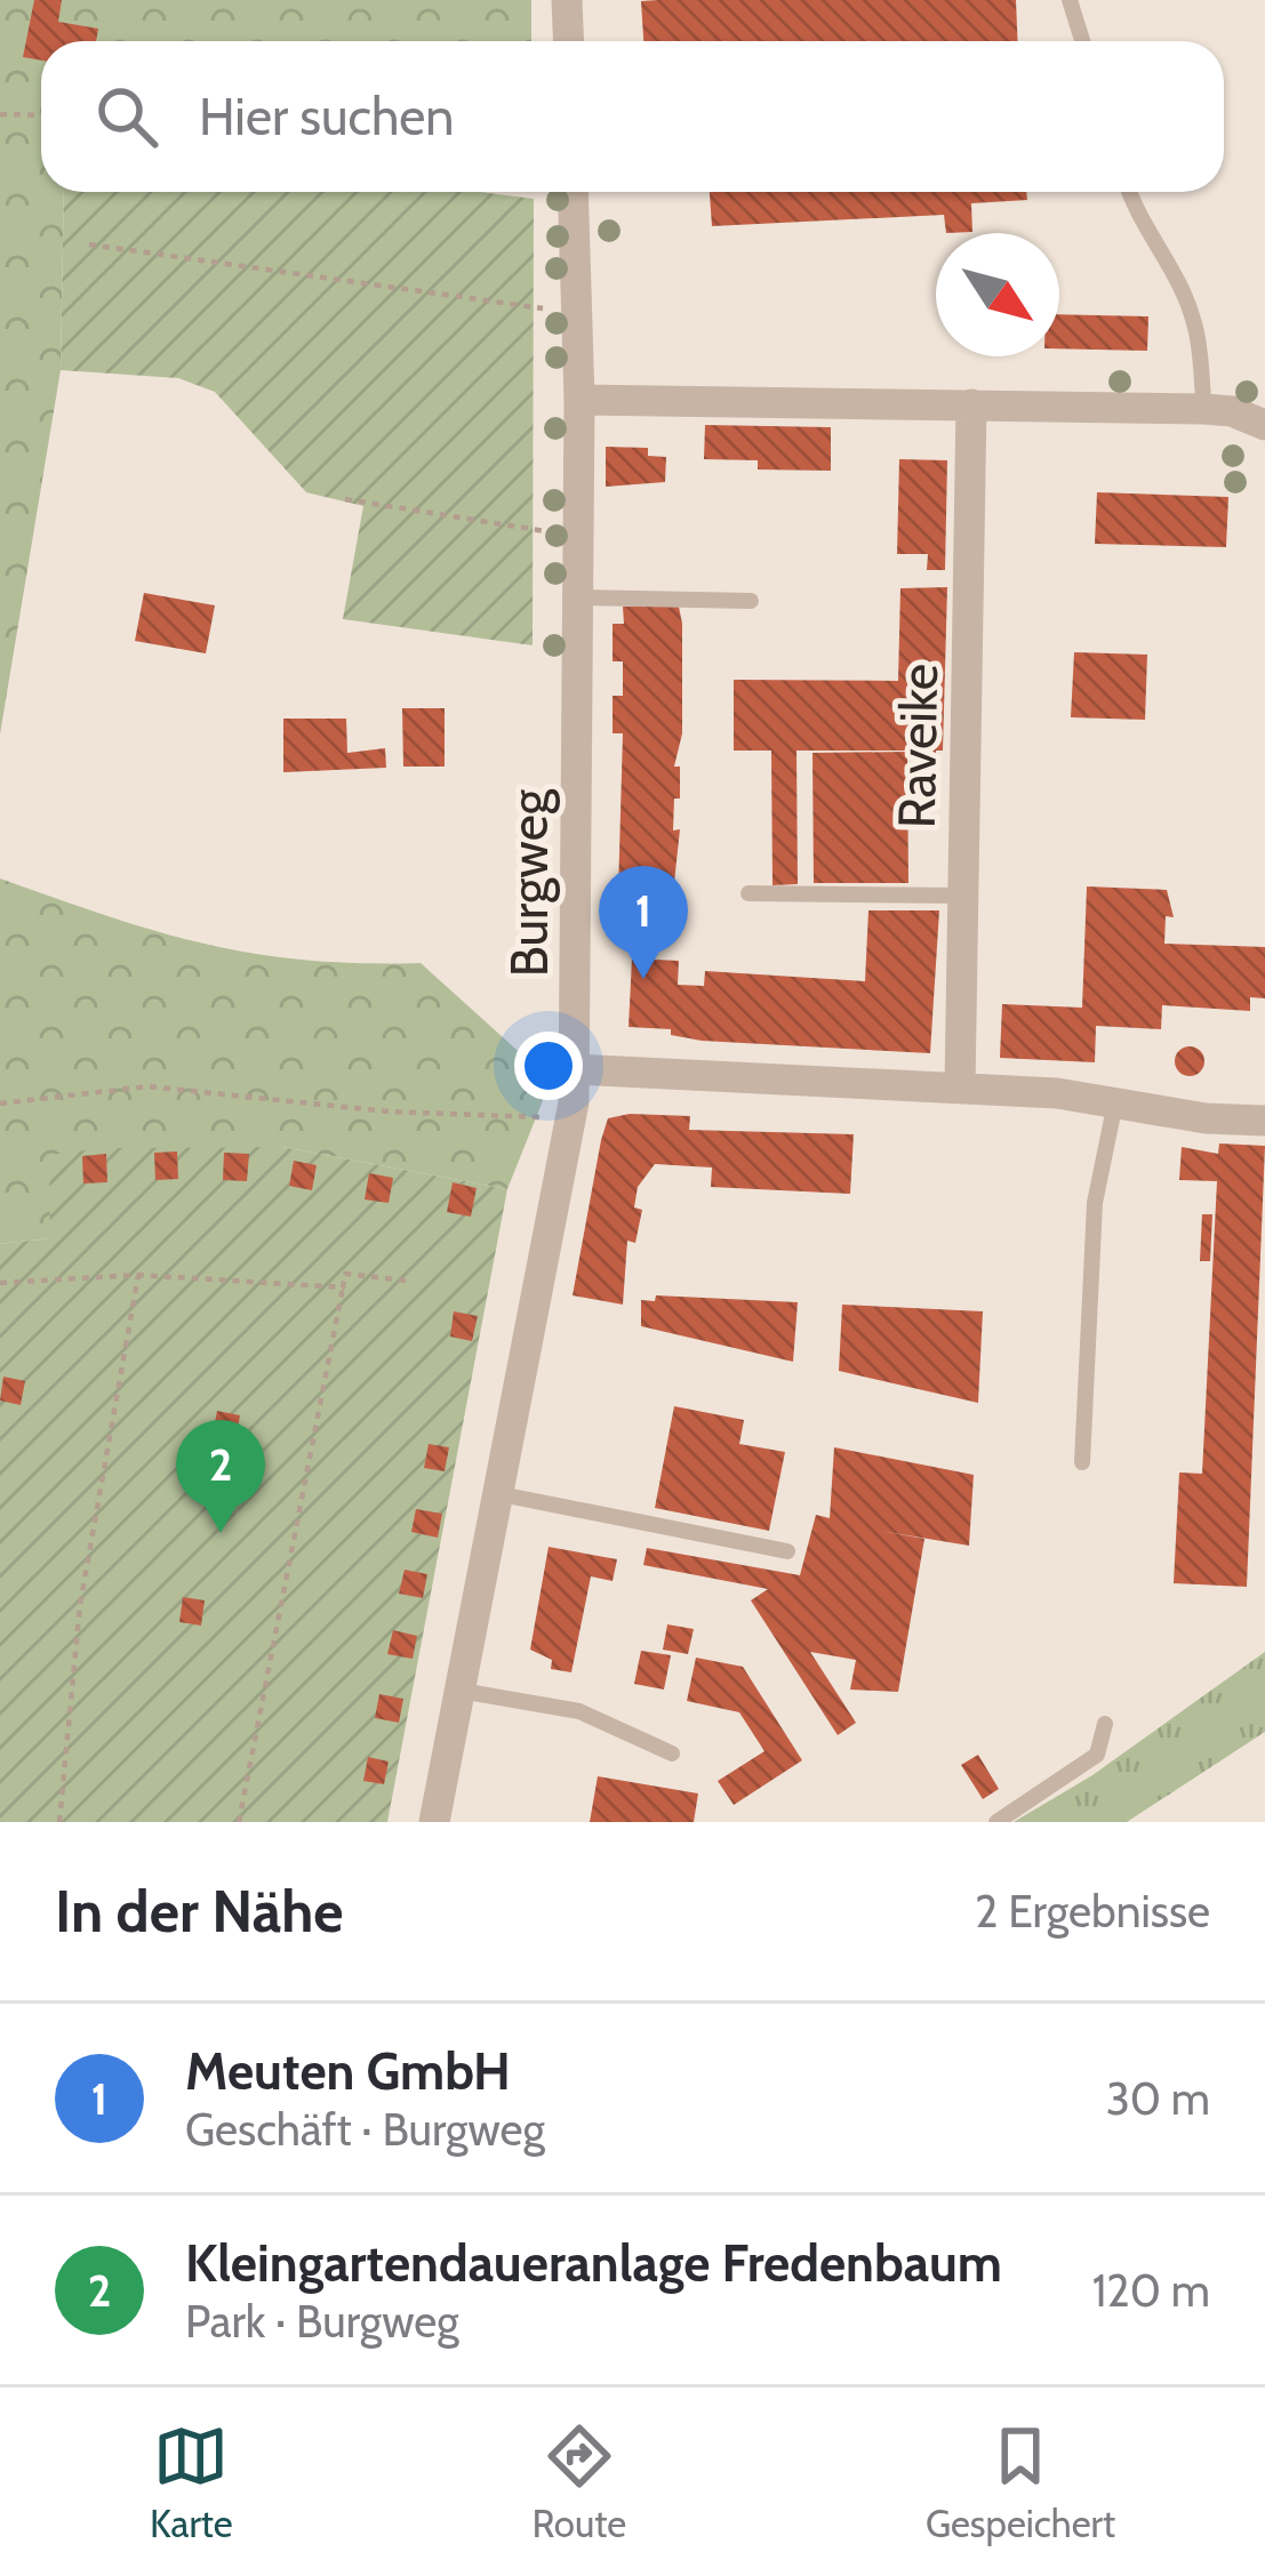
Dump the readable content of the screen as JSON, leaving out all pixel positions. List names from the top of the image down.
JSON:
{
  "streets": {
    "street": ["Raveike", "Burgweg"]
  },
  "north": "bottom right",
  "page": {
    "search": "Hier suchen",
    "pins": ["1", "2"],
    "heading": ["In der Nähe", "2 Ergebnisse"],
    "list": [
      {
        "mark": "1",
        "name": "Meuten GmbH",
        "note": "Geschäft · Burgweg",
        "value": "30 m"
      },
      {
        "mark": "2",
        "name": "Kleingartendaueranlage Fredenbaum",
        "note": "Park · Burgweg",
        "value": "120 m"
      }
    ],
    "nav": ["Karte", "Route", "Gespeichert"]
  }
}
